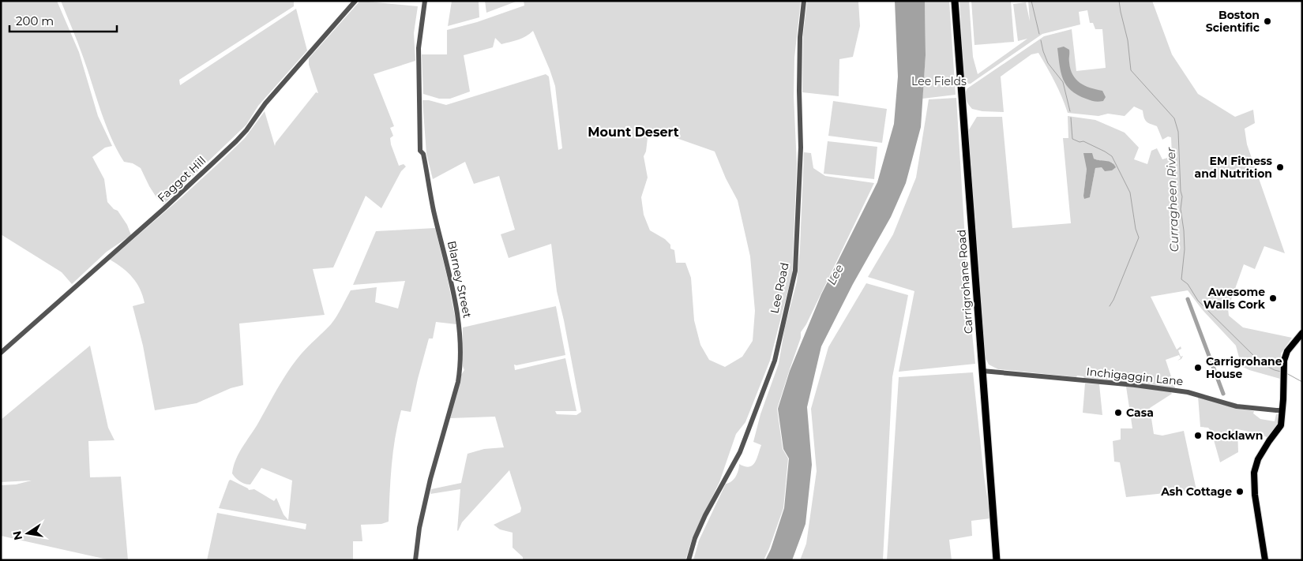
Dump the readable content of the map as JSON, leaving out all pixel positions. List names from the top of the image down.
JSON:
{
  "streets": {
    "highway": ["Carrigrohane Road"],
    "street": [
      "Faggot Hill",
      "Blarney Street",
      "Lee Road",
      "Inchigaggin Lane"
    ]
  },
  "crossings": [
    ["Carrigrohane Road", "Inchigaggin Lane"]
  ],
  "districts": ["Mount Desert"],
  "water": ["Curragheen River", "Lee"],
  "parks": ["Lee Fields"],
  "places": [
    "Boston Scientific",
    "EM Fitness and Nutrition",
    "Awesome Walls Cork",
    "Carrigrohane House",
    "Casa",
    "Rocklawn",
    "Ash Cottage"
  ],
  "scale_bar": "200 m",
  "north": "left"
}
